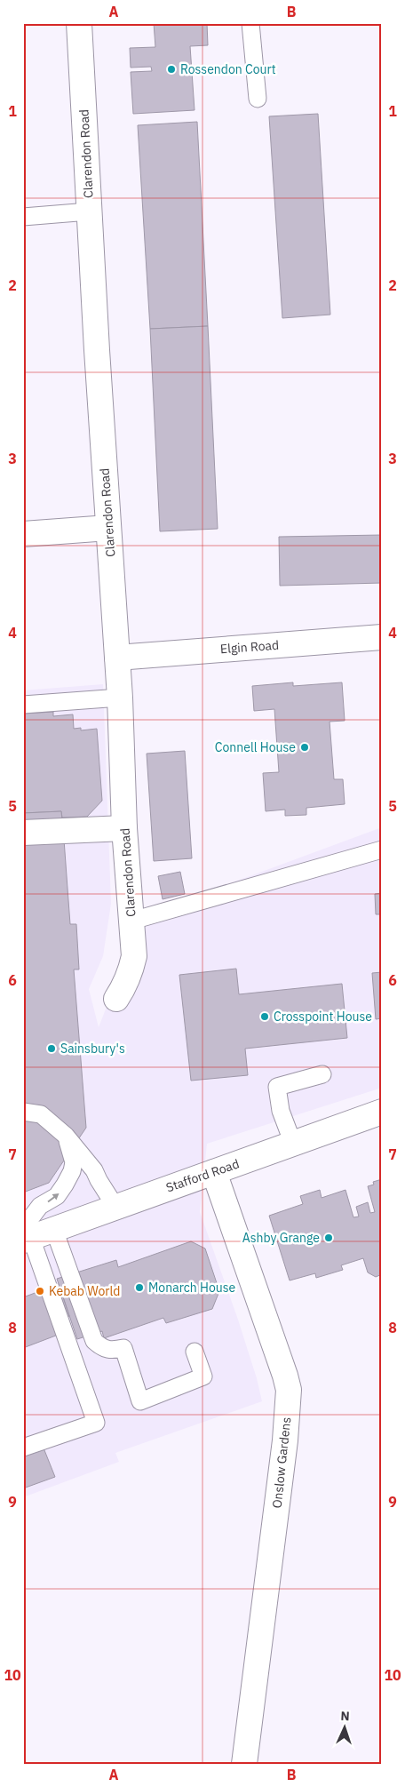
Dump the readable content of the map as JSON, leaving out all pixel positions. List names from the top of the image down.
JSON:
{
  "streets": {
    "street": [
      "Clarendon Road",
      "Elgin Road",
      "Stafford Road",
      "Onslow Gardens"
    ]
  },
  "crossings": [
    ["Clarendon Road", "Elgin Road"],
    ["Stafford Road", "Onslow Gardens"]
  ],
  "places": [
    "Rossendon Court",
    "Connell House",
    "Crosspoint House",
    "Sainsbury's",
    "Ashby Grange",
    "Monarch House",
    "Kebab World"
  ],
  "north": "top",
  "grid": {
    "columns": ["A", "B"],
    "rows": [
      "1",
      "2",
      "3",
      "4",
      "5",
      "6",
      "7",
      "8",
      "9",
      "10"
    ]
  }
}
